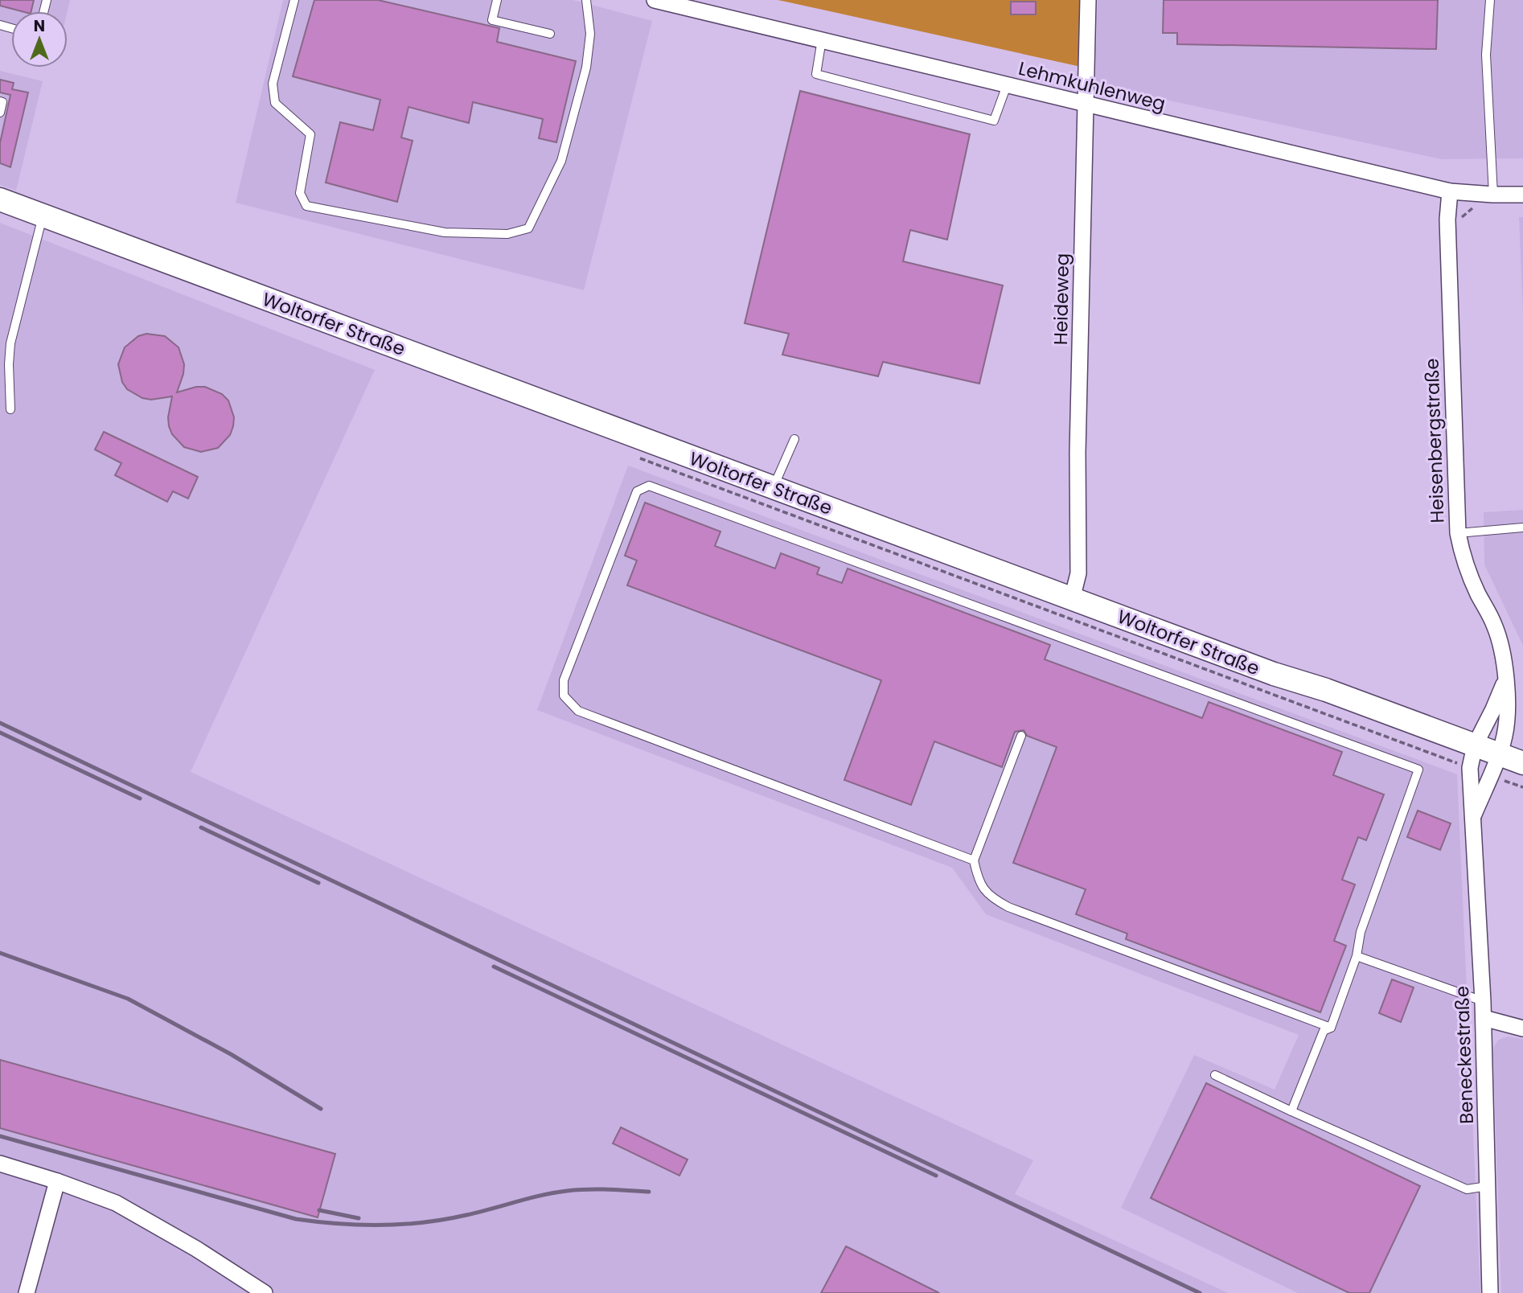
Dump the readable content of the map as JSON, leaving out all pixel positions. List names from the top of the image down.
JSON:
{
  "streets": {
    "main road": ["Woltorfer Straße"],
    "street": [
      "Lehmkuhlenweg",
      "Heideweg",
      "Heisenbergstraße",
      "Beneckestraße"
    ]
  },
  "crossings": [
    ["Lehmkuhlenweg", "Heideweg"],
    ["Lehmkuhlenweg", "Heisenbergstraße"],
    ["Heideweg", "Woltorfer Straße"],
    ["Woltorfer Straße", "Heisenbergstraße"],
    ["Woltorfer Straße", "Beneckestraße"],
    ["Heisenbergstraße", "Beneckestraße"]
  ],
  "north": "top"
}
